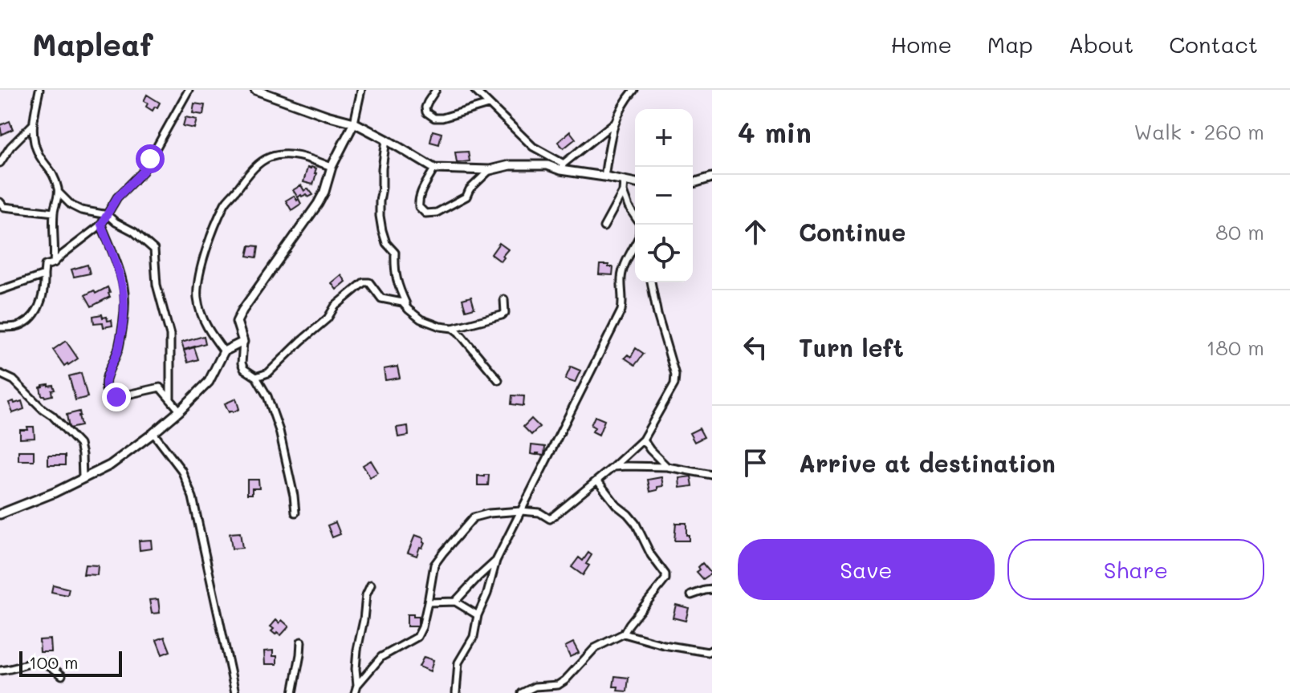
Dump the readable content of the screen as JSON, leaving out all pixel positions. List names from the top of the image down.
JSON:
{
  "scale_bar": "100 m",
  "page": {
    "header": "Mapleaf",
    "nav": [
      "Home",
      "Map",
      "About",
      "Contact"
    ],
    "heading": ["4 min", "Walk · 260 m"],
    "map_buttons": ["+", "−"],
    "list": [
      ["Continue", "80 m"],
      ["Turn left", "180 m"],
      "Arrive at destination"
    ],
    "buttons": ["Save", "Share"],
    "scale": "100 m"
  }
}
